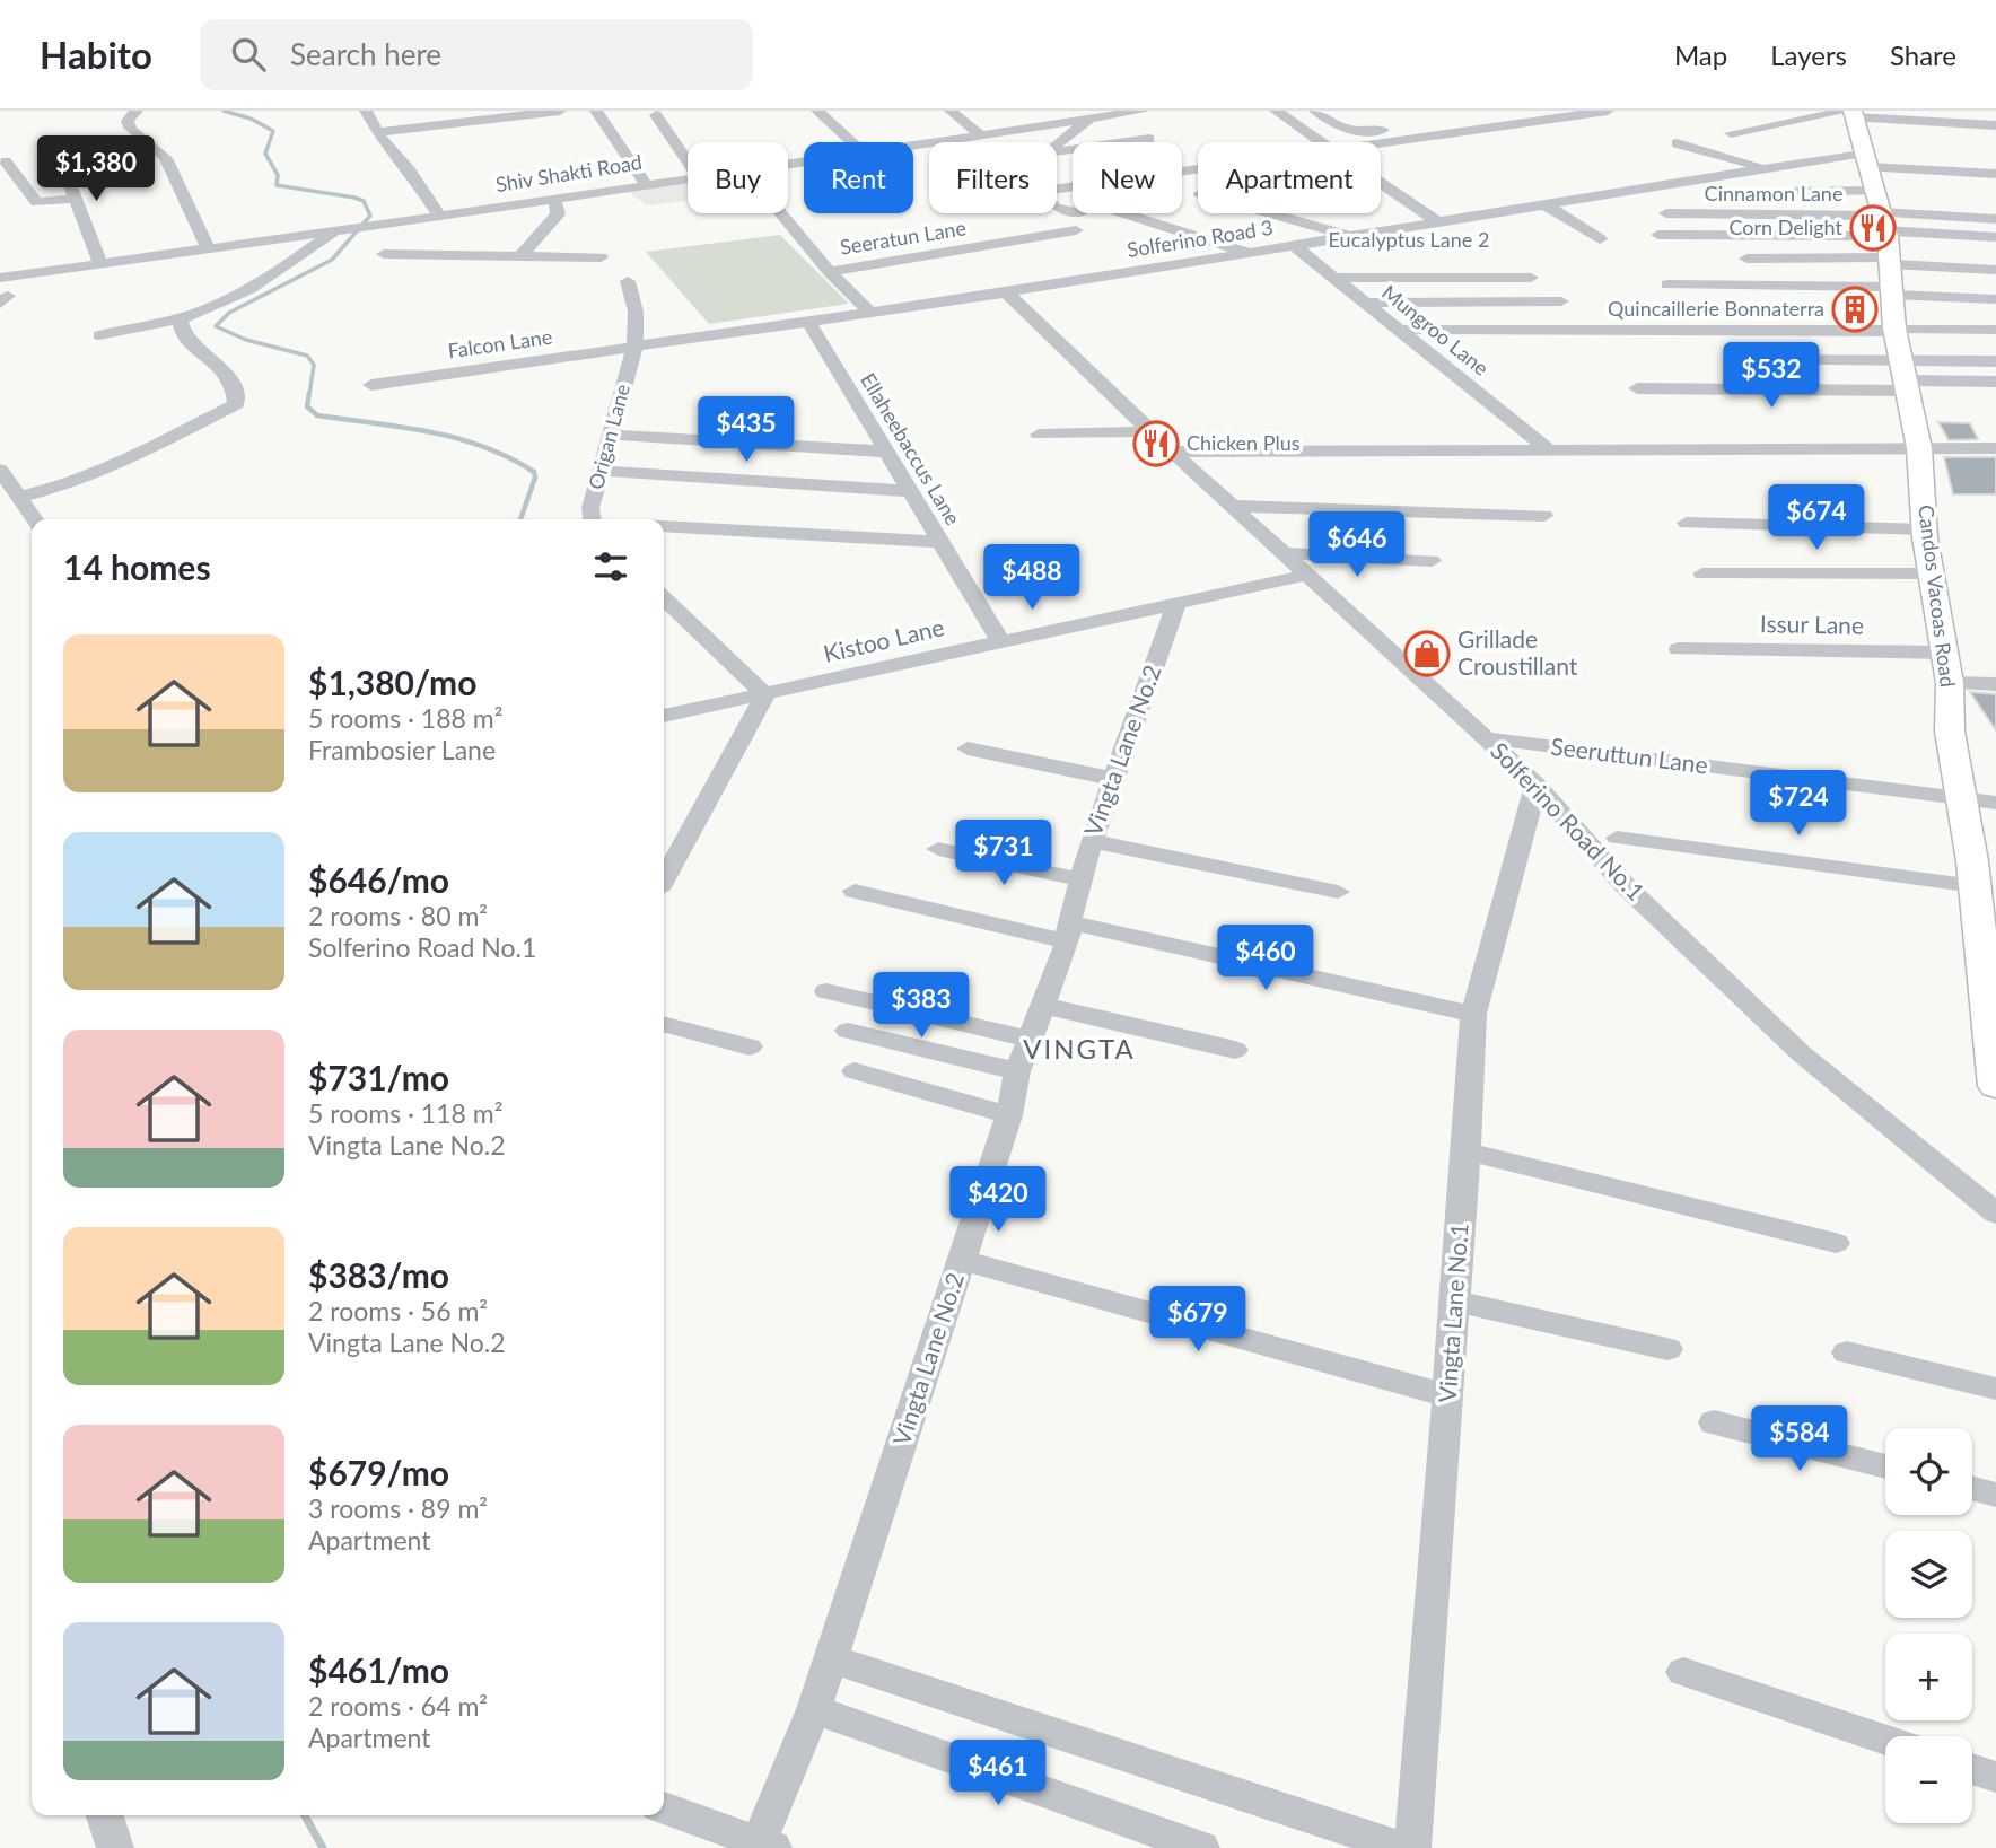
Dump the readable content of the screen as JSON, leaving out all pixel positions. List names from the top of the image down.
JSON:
{
  "streets": {
    "main road": ["Candos Vacoas Road"],
    "street": [
      "Shiv Shakti Road",
      "Cinnamon Lane",
      "Seeratun Lane",
      "Solferino Road 3",
      "Eucalyptus Lane 2",
      "Mungroo Lane",
      "Falcon Lane",
      "Origan Lane",
      "Ellaheebaccus Lane",
      "Issur Lane",
      "Kistoo Lane",
      "Vingta Lane No.2",
      "Seeruttun Lane",
      "Solferino Road No.1",
      "Vingta Lane No.1"
    ]
  },
  "crossings": [
    ["Cinnamon Lane", "Solferino Road 3"],
    ["Cinnamon Lane", "Candos Vacoas Road"],
    ["Solferino Road 3", "Mungroo Lane"],
    ["Solferino Road 3", "Falcon Lane"],
    ["Solferino Road 3", "Origan Lane"],
    ["Solferino Road 3", "Ellaheebaccus Lane"],
    ["Solferino Road 3", "Candos Vacoas Road"],
    ["Solferino Road 3", "Solferino Road No.1"],
    ["Eucalyptus Lane 2", "Mungroo Lane"],
    ["Falcon Lane", "Origan Lane"],
    ["Ellaheebaccus Lane", "Kistoo Lane"],
    ["Candos Vacoas Road", "Issur Lane"],
    ["Candos Vacoas Road", "Seeruttun Lane"],
    ["Kistoo Lane", "Vingta Lane No.2"],
    ["Kistoo Lane", "Solferino Road No.1"],
    ["Seeruttun Lane", "Solferino Road No.1"],
    ["Solferino Road No.1", "Vingta Lane No.1"]
  ],
  "districts": ["VINGTA"],
  "places": {
    "restaurant": ["Corn Delight", "Chicken Plus"],
    "building": ["Quincaillerie Bonnaterra"],
    "shop": ["Grillade Croustillant"]
  },
  "page": {
    "header": "Habito",
    "search": "Search here",
    "nav": ["Map", "Layers", "Share"],
    "price": [
      "$1,380",
      "$532",
      "$435",
      "$674",
      "$646",
      "$488",
      "$724",
      "$731",
      "$460",
      "$383",
      "$420",
      "$679",
      "$584",
      "$461"
    ],
    "chip": [
      "Buy",
      "Rent",
      "Filters",
      "New",
      "Apartment"
    ],
    "heading": "14 homes",
    "list": [
      {
        "name": "$1,380/mo",
        "note": "5 rooms · 188 m² · Frambosier Lane"
      },
      {
        "name": "$646/mo",
        "note": "2 rooms · 80 m² · Solferino Road No.1"
      },
      {
        "name": "$731/mo",
        "note": "5 rooms · 118 m² · Vingta Lane No.2"
      },
      {
        "name": "$383/mo",
        "note": "2 rooms · 56 m² · Vingta Lane No.2"
      },
      {
        "name": "$679/mo",
        "note": "3 rooms · 89 m² · Apartment"
      },
      {
        "name": "$461/mo",
        "note": "2 rooms · 64 m² · Apartment"
      }
    ],
    "map_buttons": ["+", "−"]
  }
}
